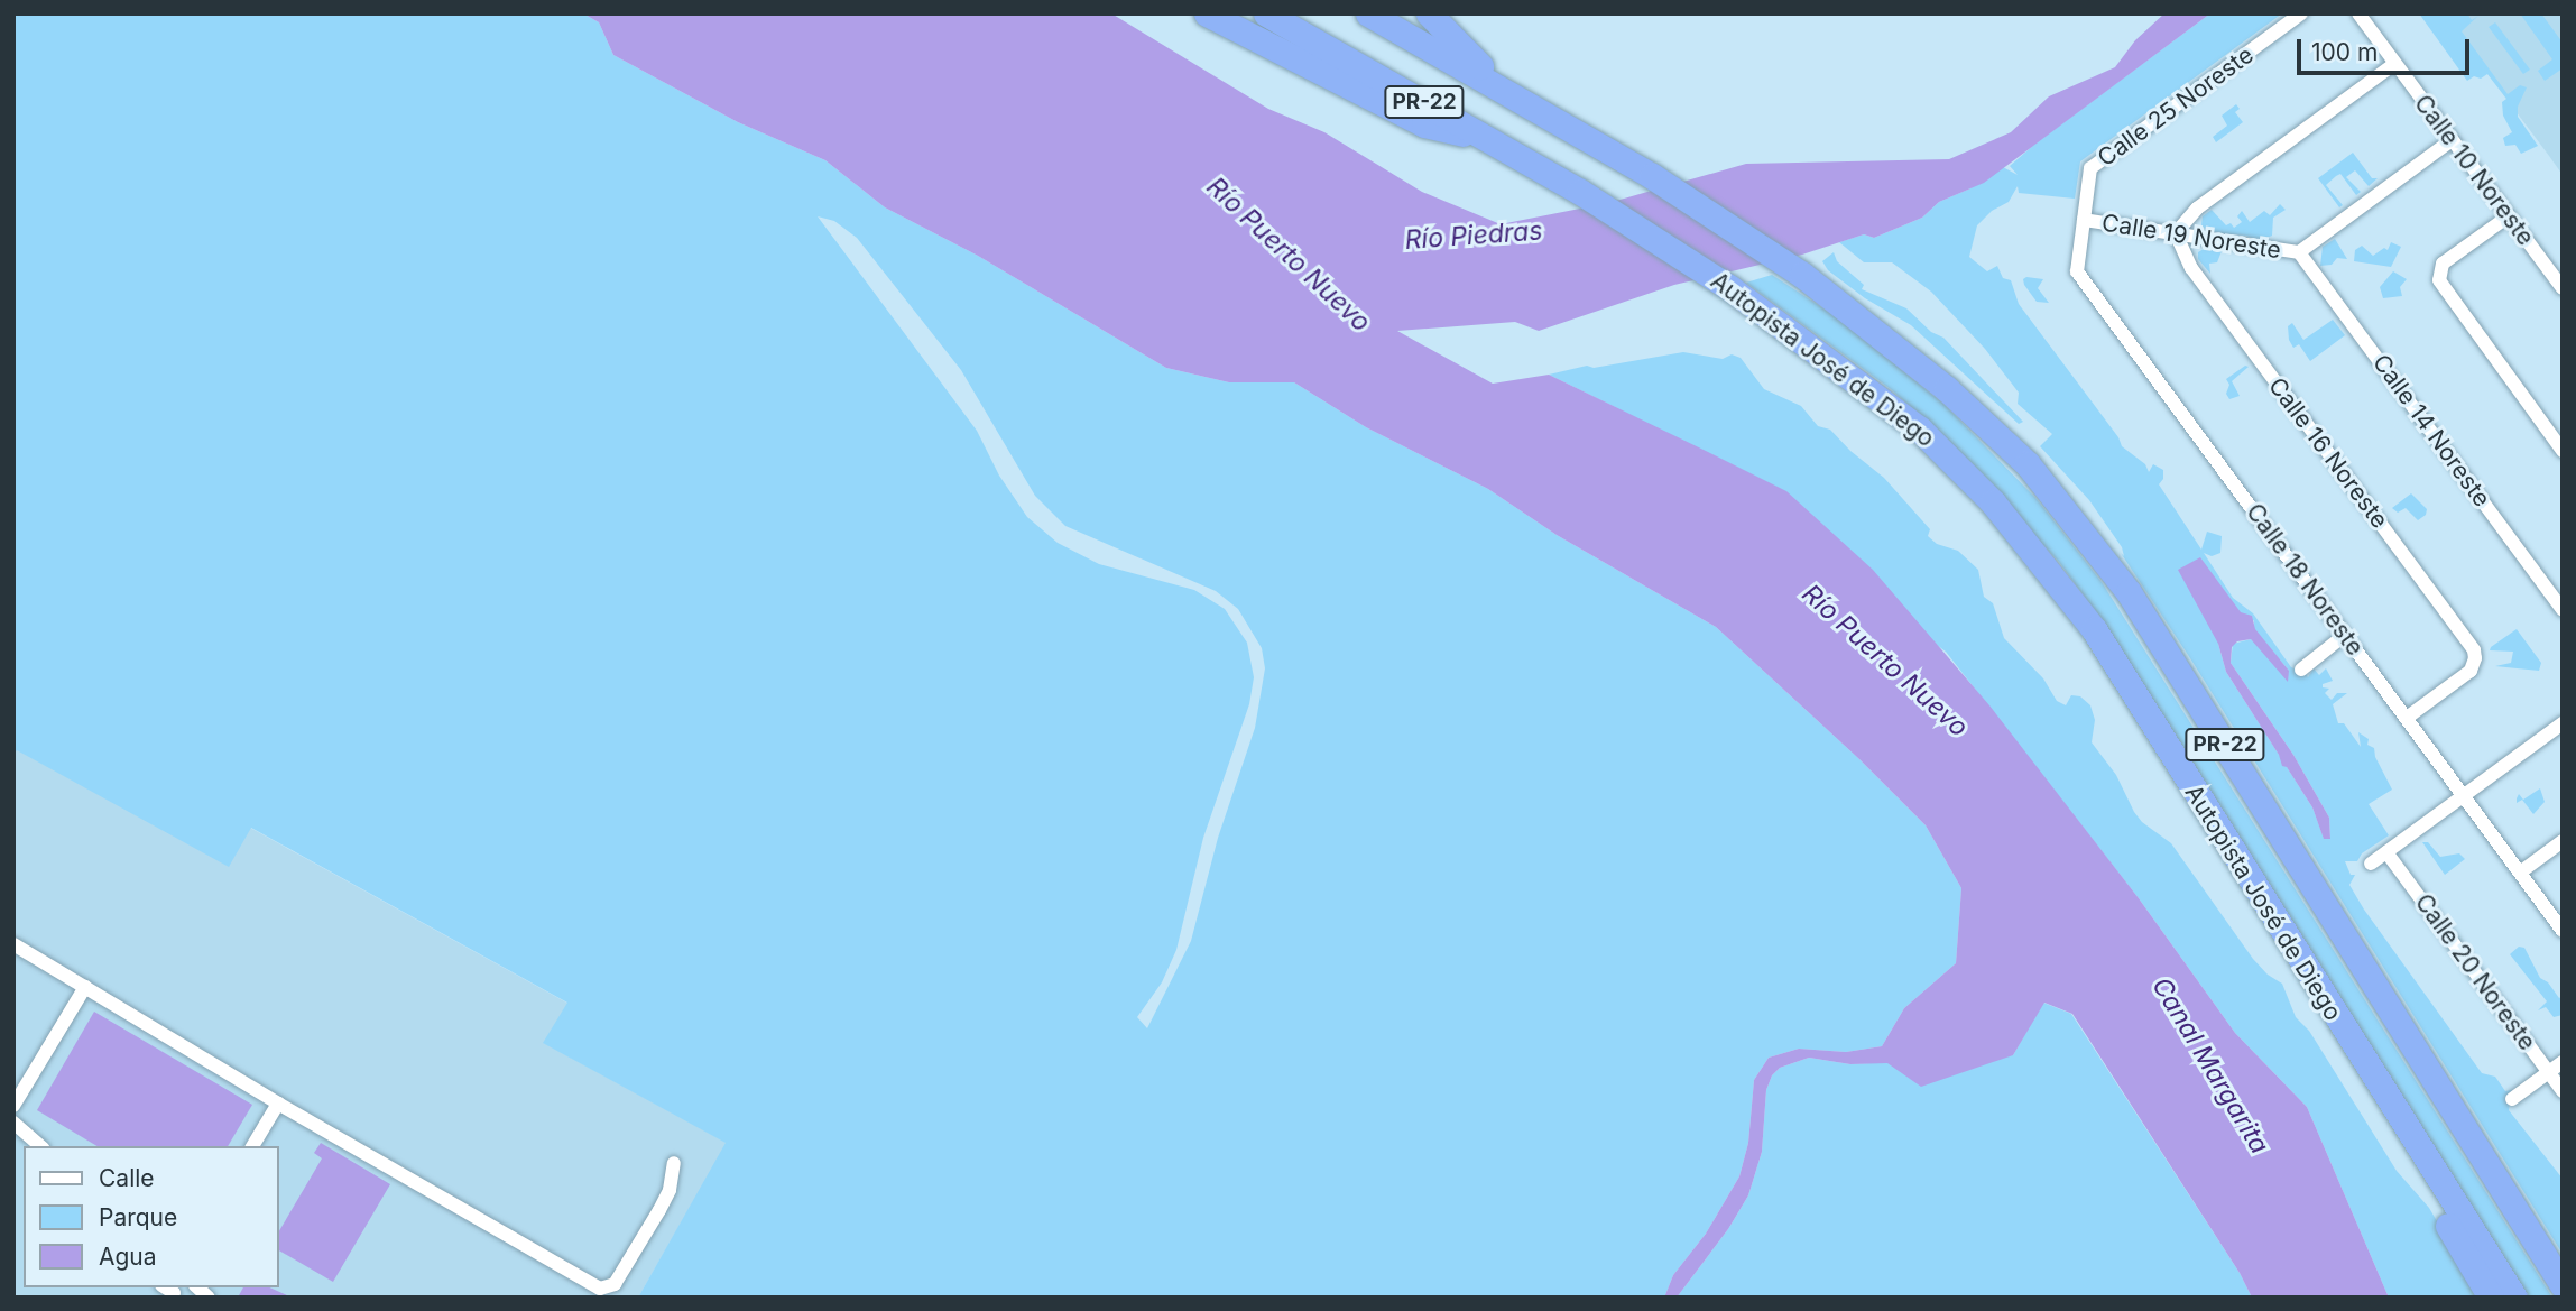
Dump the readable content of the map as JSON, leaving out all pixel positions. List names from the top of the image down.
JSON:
{
  "streets": {
    "highway": ["PR-22", "Autopista José de Diego"],
    "street": [
      "Calle 25 Noreste",
      "Calle 10 Noreste",
      "Calle 19 Noreste",
      "Calle 14 Noreste",
      "Calle 16 Noreste",
      "Calle 18 Noreste",
      "Calle 20 Noreste"
    ]
  },
  "crossings": [
    ["Calle 25 Noreste", "Calle 19 Noreste"],
    ["Calle 25 Noreste", "Calle 18 Noreste"],
    ["Calle 10 Noreste", "Calle 19 Noreste"],
    ["Calle 19 Noreste", "Calle 14 Noreste"],
    ["Calle 19 Noreste", "Calle 16 Noreste"],
    ["Calle 19 Noreste", "Calle 18 Noreste"],
    ["Calle 16 Noreste", "Calle 18 Noreste"]
  ],
  "water": ["Río Piedras", "Río Puerto Nuevo", "Canal Margarita"],
  "legend": ["Calle", "Parque", "Agua"],
  "scale_bar": "100 m"
}
